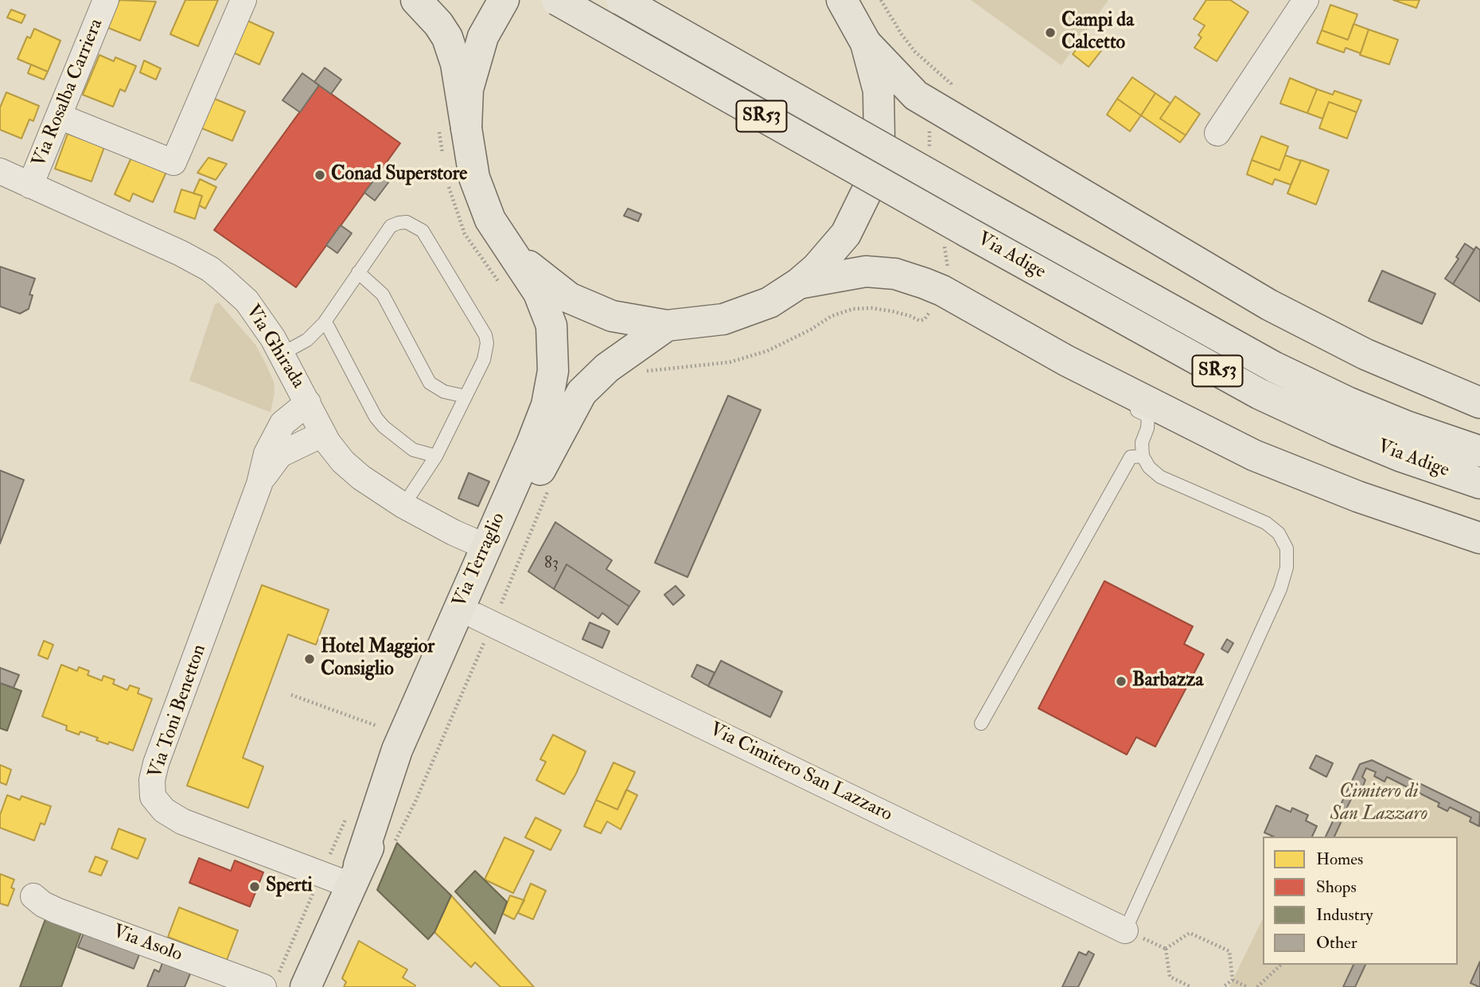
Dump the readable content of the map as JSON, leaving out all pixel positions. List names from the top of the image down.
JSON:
{
  "streets": {
    "main road": ["SR53", "Via Adige", "Via Terraglio"],
    "street": [
      "Via Rosalba Carriera",
      "Via Ghirada",
      "Via Toni Benetton",
      "Via Cimitero San Lazzaro",
      "Via Asolo"
    ]
  },
  "crossings": [
    ["Via Rosalba Carriera", "Via Ghirada"],
    ["Via Ghirada", "Via Terraglio"],
    ["Via Ghirada", "Via Toni Benetton"],
    ["Via Terraglio", "Via Toni Benetton"],
    ["Via Terraglio", "Via Cimitero San Lazzaro"]
  ],
  "parks": ["Cimitero di San Lazzaro"],
  "places": [
    "Campi da Calcetto",
    "Conad Superstore",
    "Hotel Maggior Consiglio",
    "Barbazza",
    "Sperti"
  ],
  "house_numbers": ["83"],
  "legend": [
    "Homes",
    "Shops",
    "Industry",
    "Other"
  ]
}
